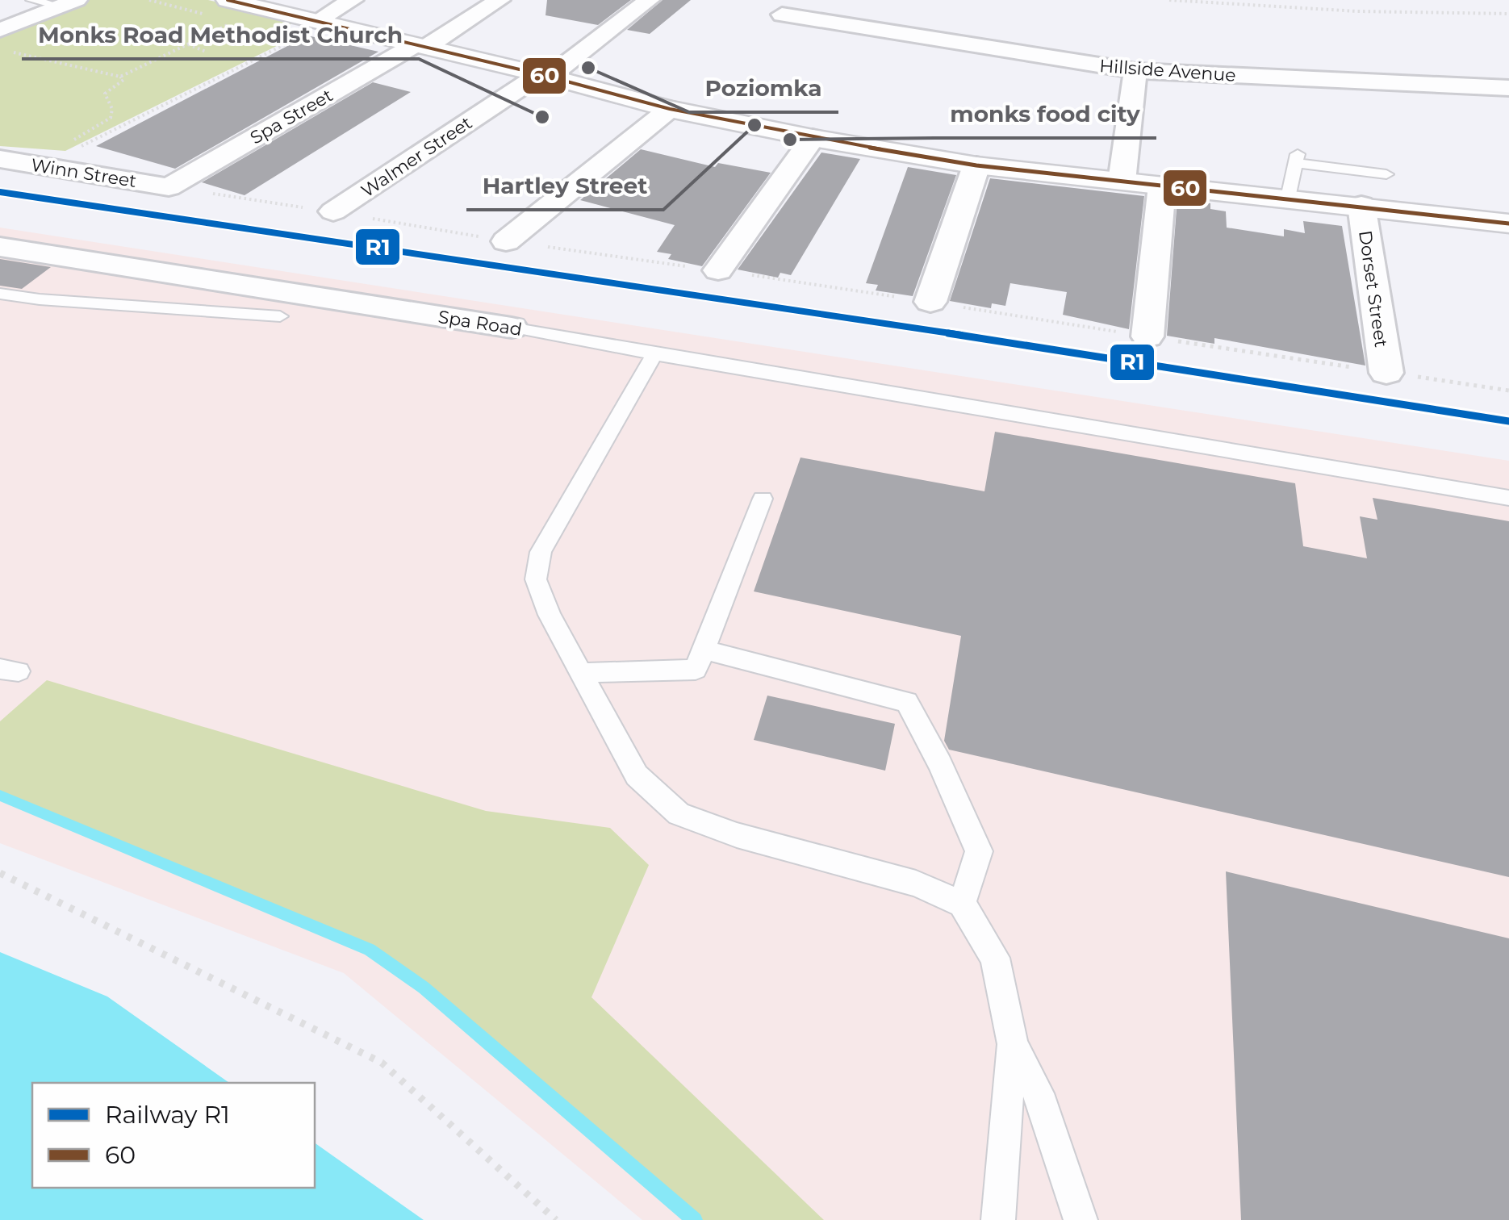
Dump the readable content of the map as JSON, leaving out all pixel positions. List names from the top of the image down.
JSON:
{
  "streets": {
    "street": [
      "Hillside Avenue",
      "Spa Street",
      "Walmer Street",
      "Winn Street",
      "Dorset Street",
      "Spa Road"
    ]
  },
  "crossings": [
    ["Spa Street", "Winn Street"]
  ],
  "places": [
    "Poziomka",
    "Monks Road Methodist Church",
    "Hartley Street",
    "monks food city"
  ],
  "lines": ["transit line 60", "rail line R1"],
  "legend": ["Railway R1", "60"]
}
